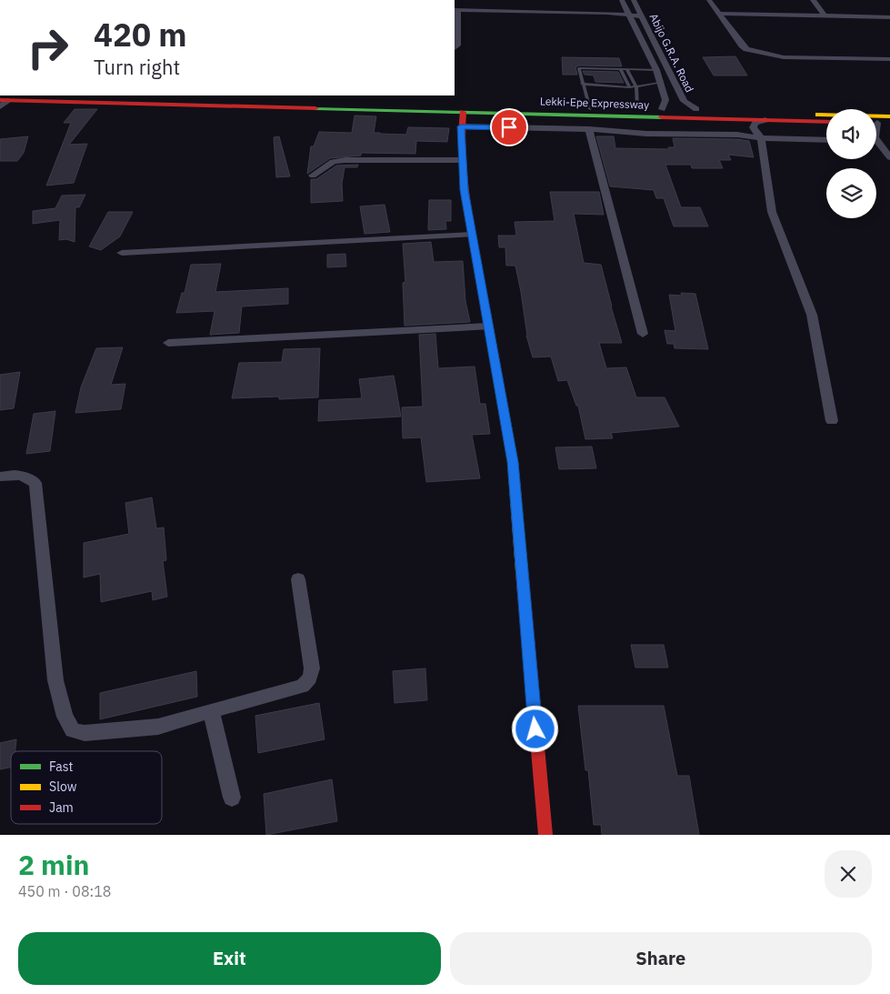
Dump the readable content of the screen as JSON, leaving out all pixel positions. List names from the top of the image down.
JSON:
{
  "streets": {
    "main road": ["Lekki-Epe Expressway"],
    "street": ["Abijo G.R.A. Road"]
  },
  "crossings": [
    ["Abijo G.R.A. Road", "Lekki-Epe Expressway"]
  ],
  "legend": ["Fast", "Slow", "Jam"],
  "page": {
    "turn": ["420 m", "Turn right"],
    "heading": ["2 min", "450 m · 08:18"],
    "buttons": ["Exit", "Share"]
  }
}
